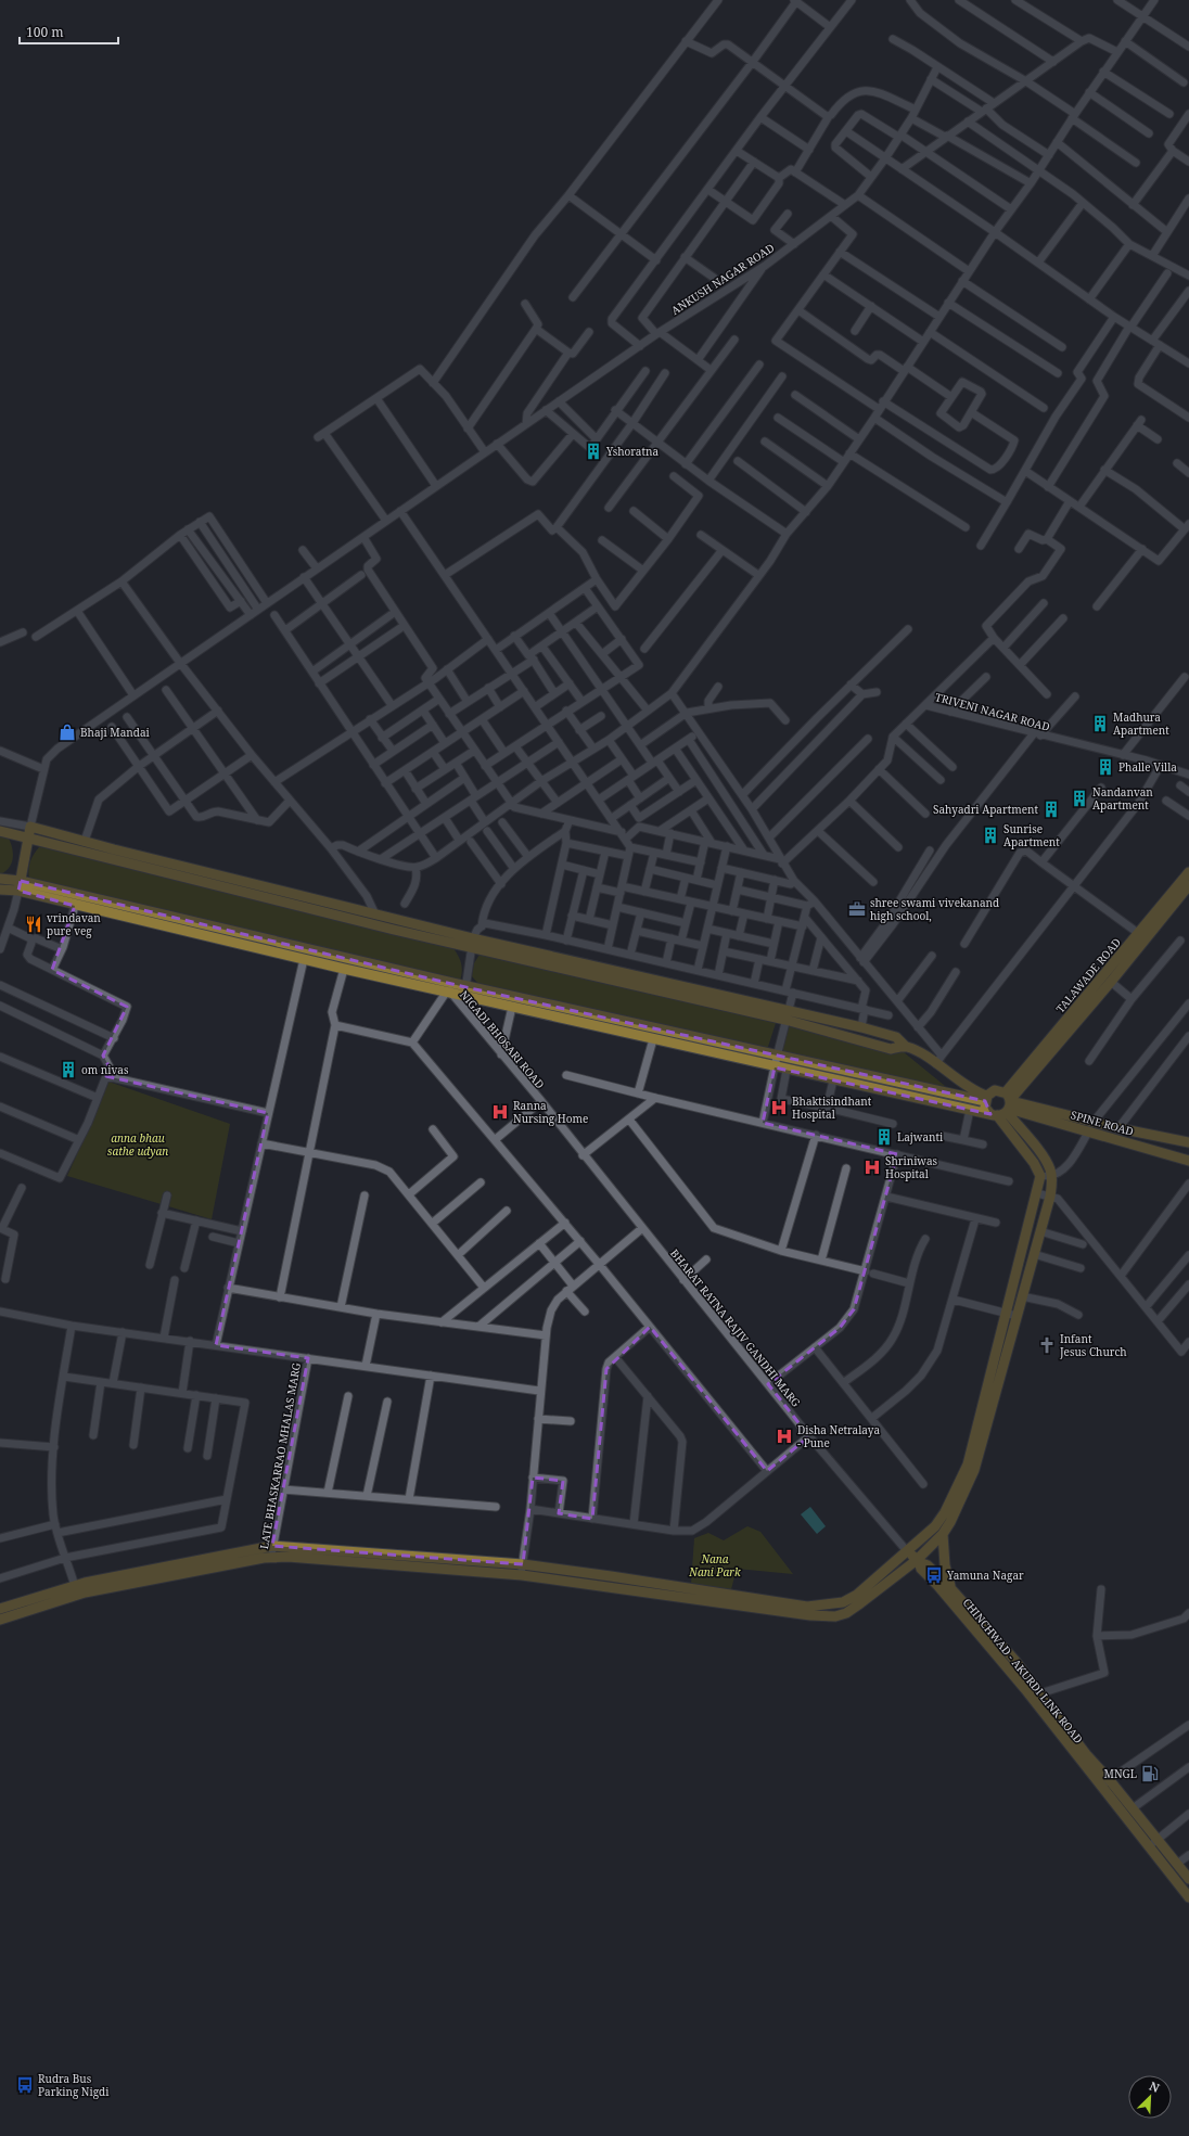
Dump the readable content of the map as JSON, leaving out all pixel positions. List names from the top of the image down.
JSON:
{
  "streets": {
    "main road": ["TALAWADE ROAD", "SPINE ROAD", "CHINCHWAD - AKURDI LINK ROAD"],
    "street": [
      "ANKUSH NAGAR ROAD",
      "TRIVENI NAGAR ROAD",
      "NIGADI BHOSARI ROAD",
      "BHARAT RATNA RAJIV GANDHI MARG",
      "LATE BHASKARRAO MHALAS MARG"
    ]
  },
  "crossings": [
    ["TALAWADE ROAD", "SPINE ROAD"],
    ["NIGADI BHOSARI ROAD", "SPINE ROAD"],
    ["NIGADI BHOSARI ROAD", "BHARAT RATNA RAJIV GANDHI MARG"]
  ],
  "parks": ["anna bhau sathe udyan", "Nana Nani Park"],
  "places": {
    "building": [
      "Yshoratna",
      "Madhura Apartment",
      "Phalle Villa",
      "Nandanvan Apartment",
      "Sahyadri Apartment",
      "Sunrise Apartment",
      "om nivas",
      "Lajwanti"
    ],
    "shop": ["Bhaji Mandai"],
    "office": ["shree swami vivekanand high school,"],
    "restaurant": ["vrindavan pure veg"],
    "hospital": [
      "Bhaktisindhant Hospital",
      "Ranna Nursing Home",
      "Shriniwas Hospital",
      "Disha Netralaya - Pune"
    ],
    "church": ["Infant Jesus Church"],
    "bus stop": ["Yamuna Nagar", "Rudra Bus Parking Nigdi"],
    "fuel station": ["MNGL"]
  },
  "scale_bar": "100 m",
  "north": "top right"
}
